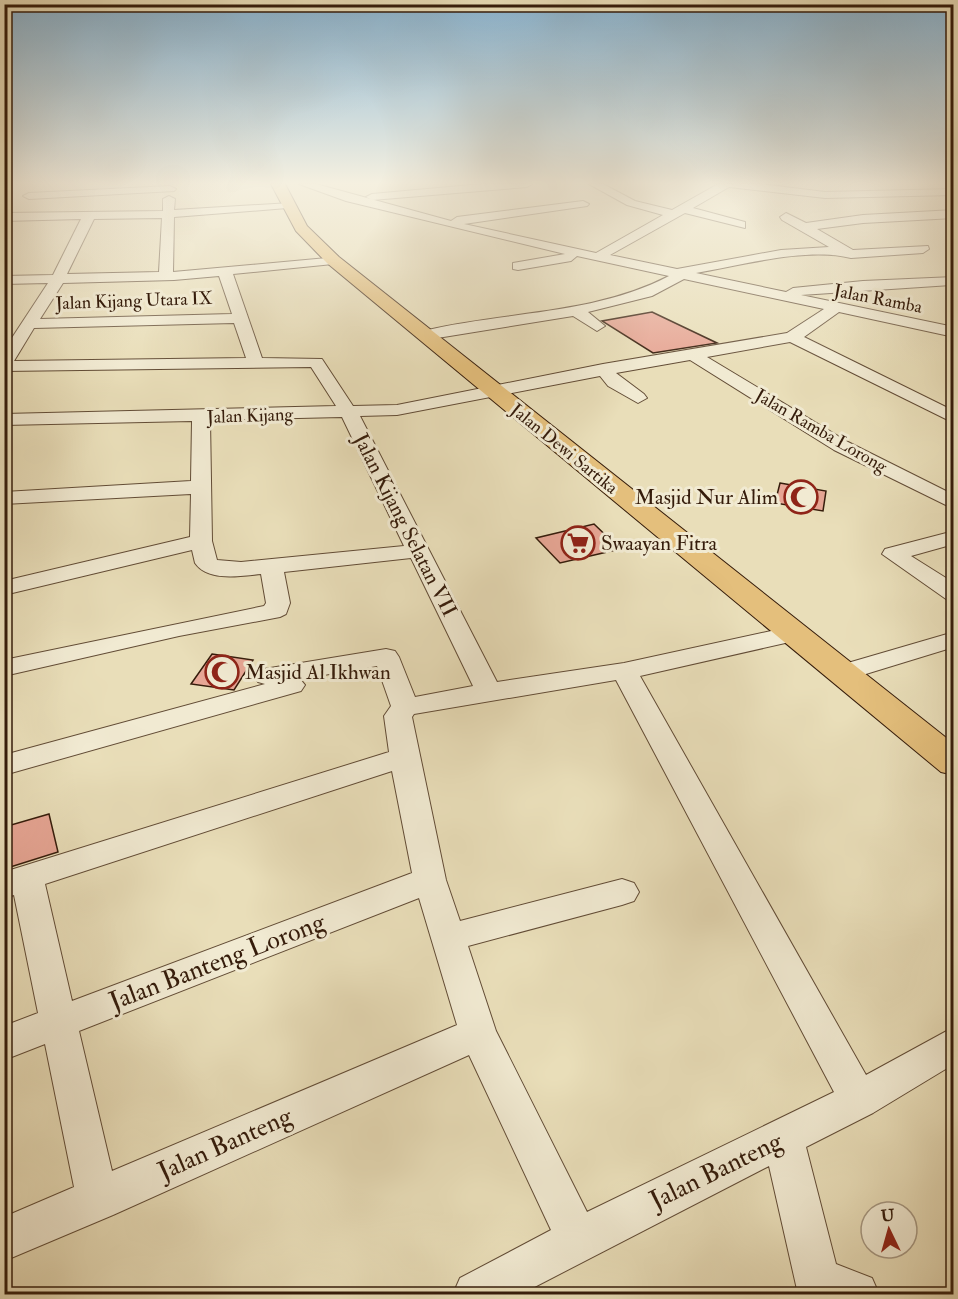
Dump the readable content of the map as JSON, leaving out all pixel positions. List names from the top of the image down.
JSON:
{
  "streets": {
    "main road": ["Jalan Dewi Sartika"],
    "street": [
      "Jalan Ramba",
      "Jalan Kijang Utara IX",
      "Jalan Kijang",
      "Jalan Ramba Lorong",
      "Jalan Kijang Selatan VII",
      "Jalan Banteng Lorong",
      "Jalan Banteng"
    ]
  },
  "crossings": [
    ["Jalan Kijang Utara IX", "Jalan Kijang Selatan VII"],
    ["Jalan Kijang", "Jalan Dewi Sartika"],
    ["Jalan Kijang", "Jalan Kijang Selatan VII"]
  ],
  "places": {
    "mosque": ["Masjid Nur Alim", "Masjid Al Ikhwan"],
    "supermarket": ["Swaayan Fitra"]
  },
  "north": "top"
}
